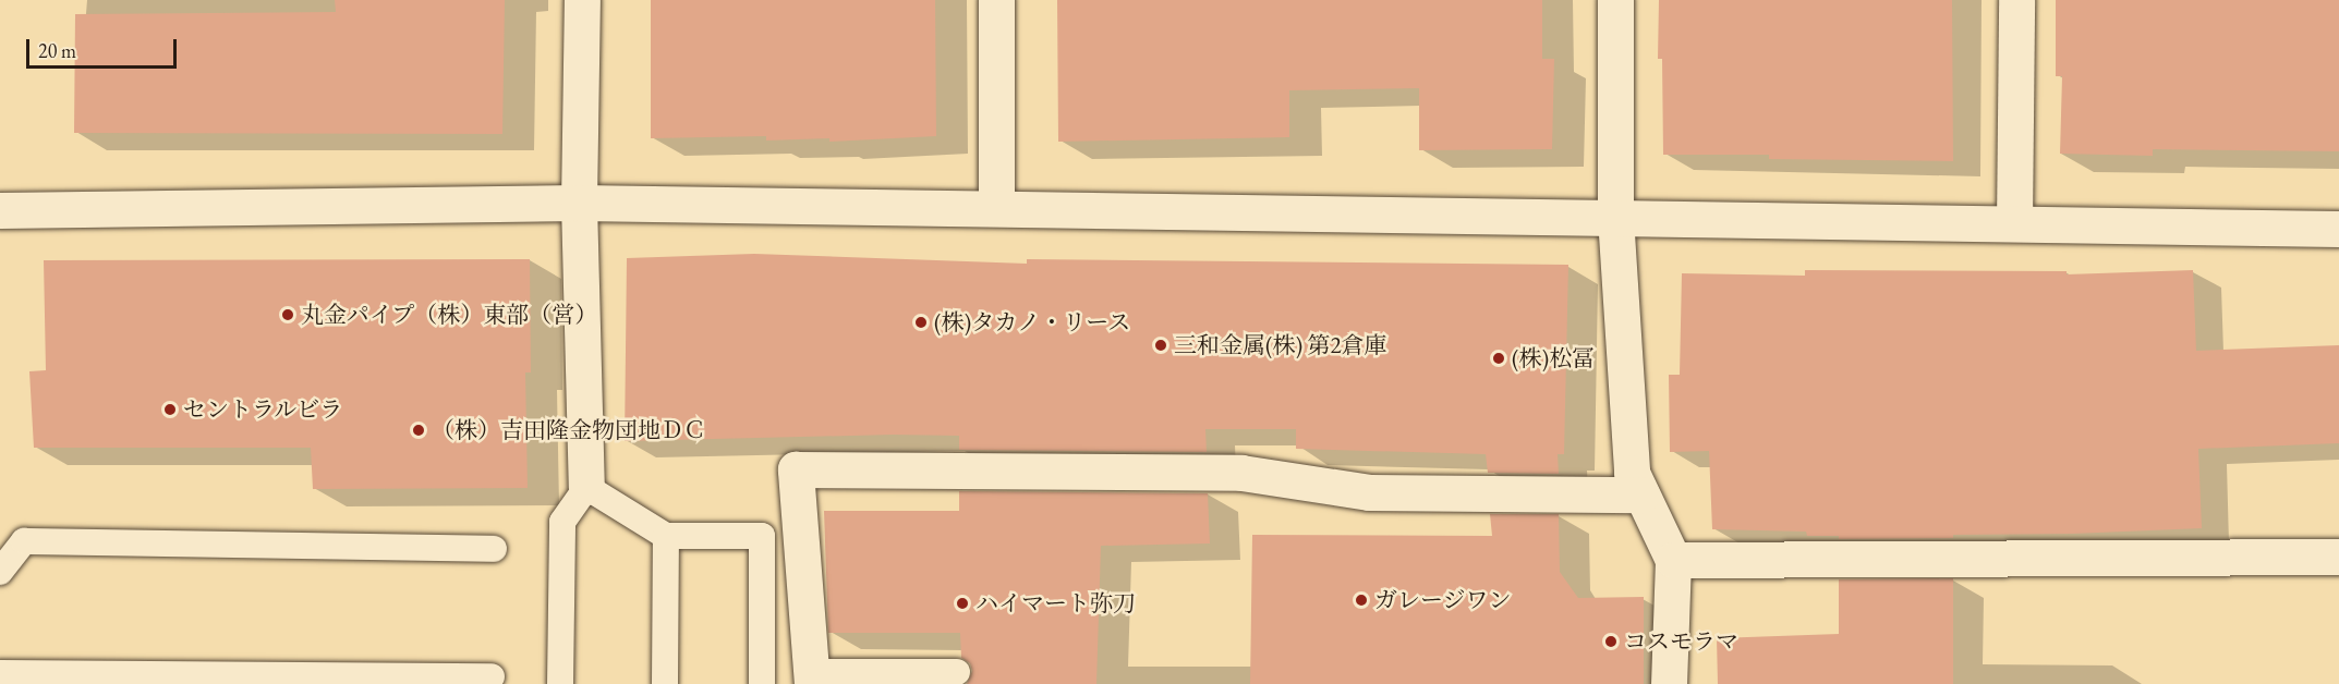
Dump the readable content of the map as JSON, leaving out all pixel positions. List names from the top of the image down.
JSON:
{
  "places": [
    "丸金パイプ（株）東部（営）",
    "(株)タカノ・リース",
    "三和金属(株) 第2倉庫",
    "(株)松冨",
    "セントラルビラ",
    "（株）吉田隆金物団地ＤＣ",
    "ガレージワン",
    "ハイマート弥刀",
    "コスモラマ"
  ],
  "scale_bar": "20 m"
}
